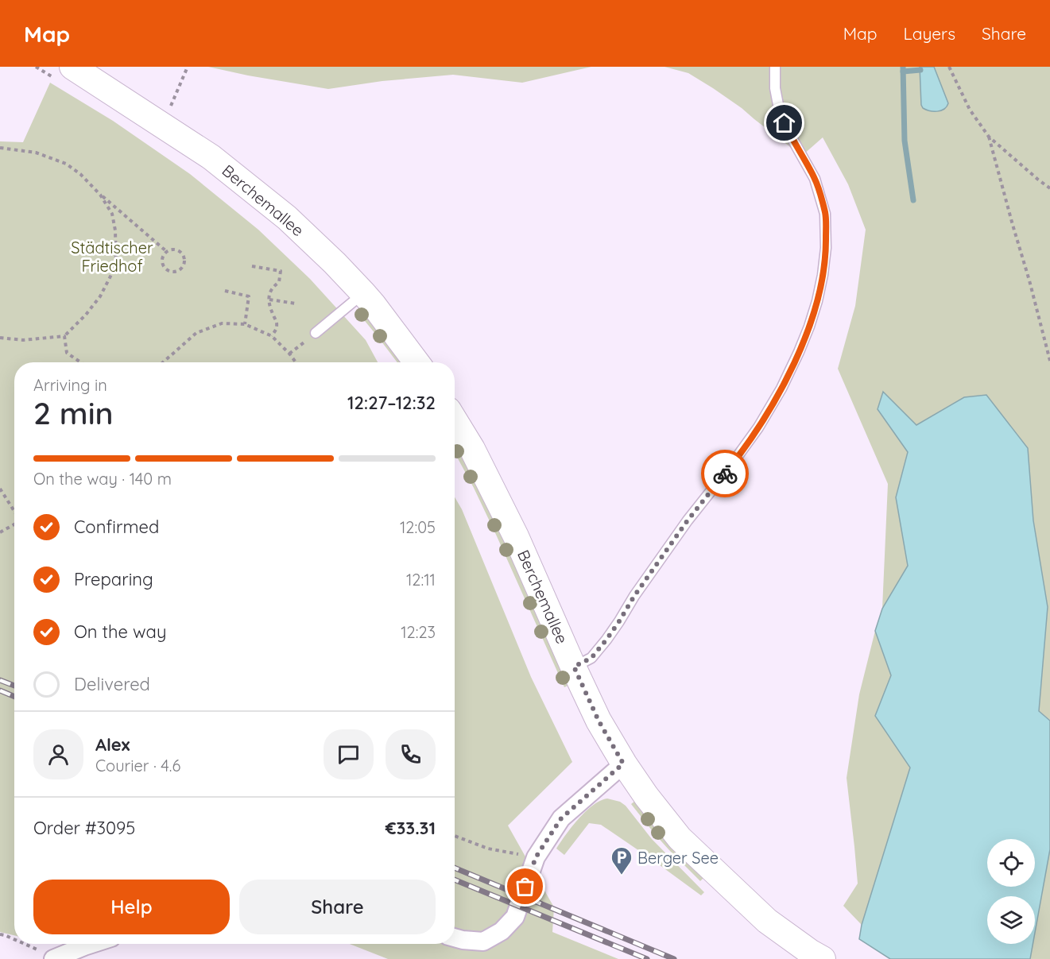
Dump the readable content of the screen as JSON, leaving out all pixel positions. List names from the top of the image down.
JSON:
{
  "streets": {
    "street": ["Berchemallee"]
  },
  "parks": ["Städtischer Friedhof"],
  "places": {
    "parking": ["Berger See"]
  },
  "page": {
    "header": "Map",
    "nav": ["Map", "Layers", "Share"],
    "heading": ["2 min", "Arriving in", "12:27–12:32"],
    "panel": [
      "Alex",
      "Courier · 4.6",
      "Order #3095",
      "€33.31"
    ],
    "bar": "On the way · 140 m",
    "list": [
      ["Confirmed", "12:05"],
      ["Preparing", "12:11"],
      ["On the way", "12:23"],
      "Delivered"
    ],
    "buttons": ["Help", "Share"]
  }
}
